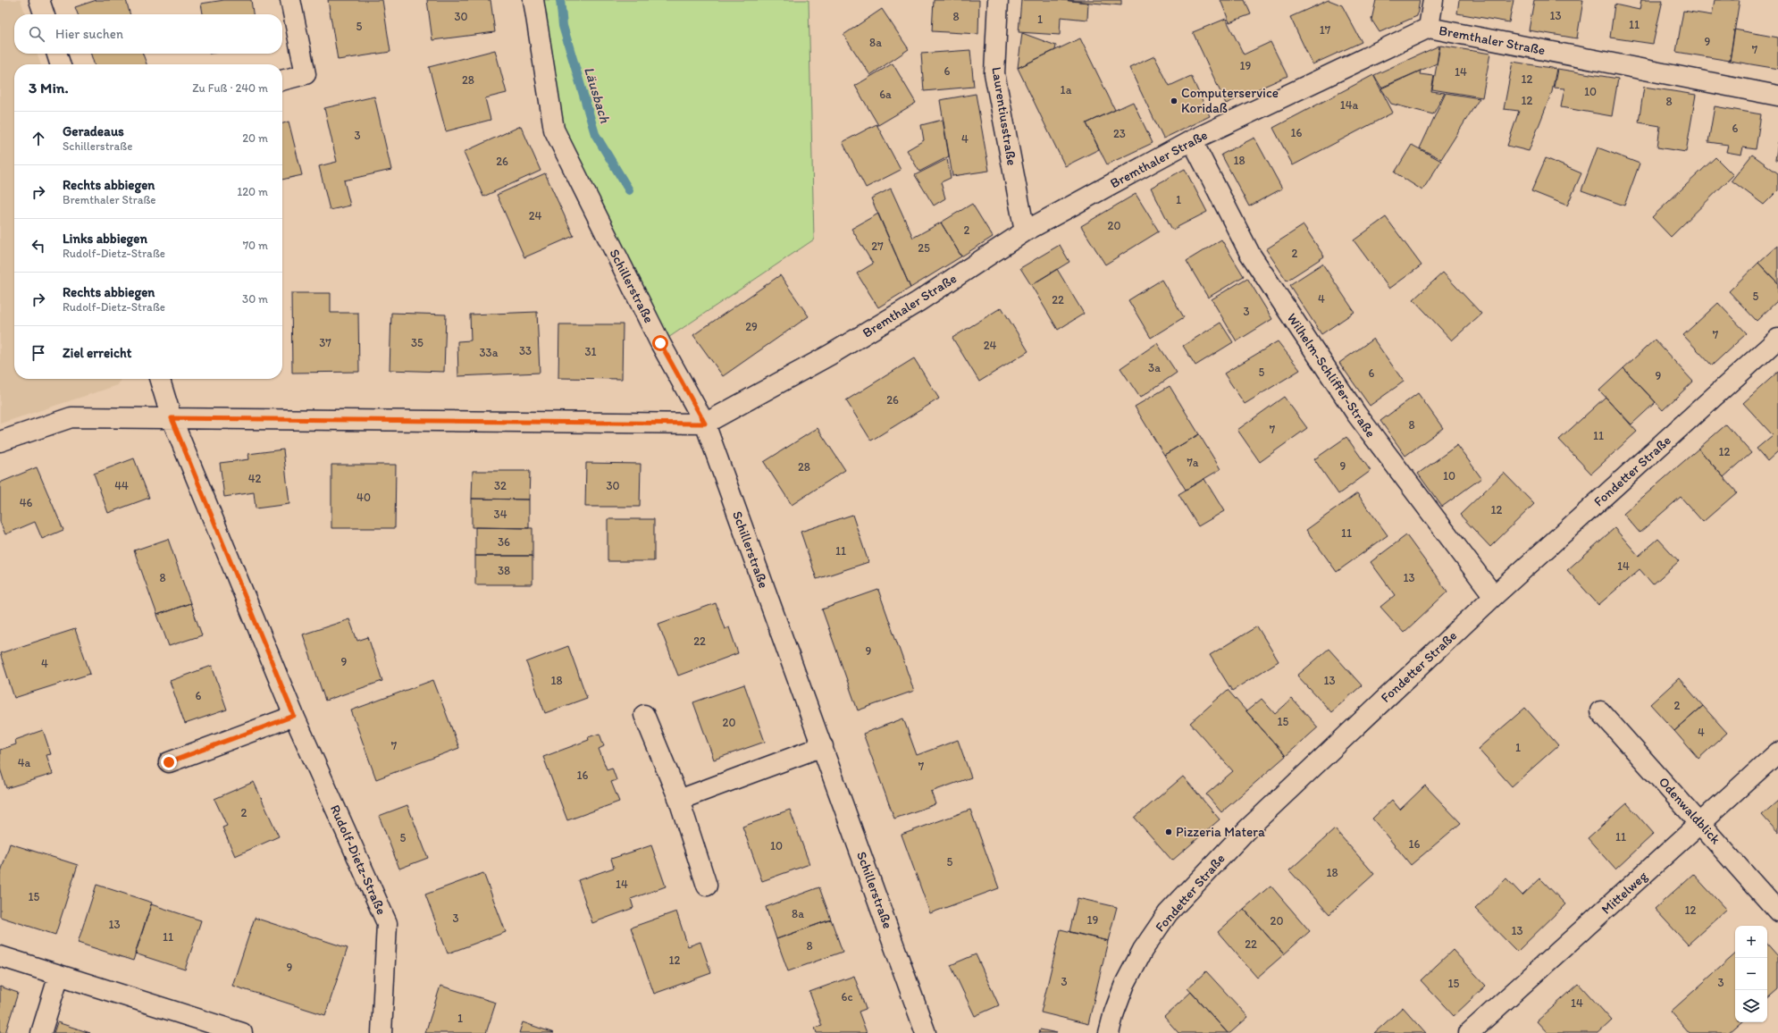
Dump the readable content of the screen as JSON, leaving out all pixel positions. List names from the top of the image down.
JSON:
{
  "streets": {
    "street": [
      "Bremthaler Straße",
      "Laurentiusstraße",
      "Schillerstraße",
      "Wilhelm-Schliffer-Straße",
      "Fondetter Straße",
      "Odenwaldblick",
      "Rudolf-Dietz-Straße",
      "Mittelweg"
    ]
  },
  "crossings": [
    ["Bremthaler Straße", "Laurentiusstraße"],
    ["Bremthaler Straße", "Schillerstraße"],
    ["Bremthaler Straße", "Wilhelm-Schliffer-Straße"],
    ["Bremthaler Straße", "Rudolf-Dietz-Straße"],
    ["Wilhelm-Schliffer-Straße", "Fondetter Straße"],
    ["Odenwaldblick", "Mittelweg"]
  ],
  "water": ["Läusbach"],
  "places": ["Computerservice Koridaß", "Pizzeria Matera"],
  "house_numbers": [
    "13",
    "30",
    "8",
    "1",
    "11",
    "5",
    "17",
    "9",
    "8a",
    "7",
    "19",
    "6",
    "14",
    "12",
    "28",
    "1a",
    "10",
    "6a",
    "12",
    "8",
    "14a",
    "6",
    "16",
    "23",
    "3",
    "4",
    "18",
    "26",
    "1",
    "24",
    "20",
    "2",
    "27",
    "25",
    "2",
    "5",
    "4",
    "22",
    "3",
    "29",
    "7",
    "37",
    "35",
    "24",
    "33",
    "31",
    "33a",
    "3a",
    "5",
    "6",
    "9",
    "26",
    "8",
    "7",
    "11",
    "12",
    "7a",
    "9",
    "28",
    "10",
    "42",
    "44",
    "32",
    "30",
    "40",
    "46",
    "12",
    "34",
    "11",
    "36",
    "11",
    "14",
    "38",
    "8",
    "13",
    "22",
    "9",
    "9",
    "4",
    "18",
    "13",
    "6",
    "2",
    "15",
    "20",
    "4",
    "7",
    "1",
    "4a",
    "7",
    "16",
    "2",
    "11",
    "5",
    "16",
    "10",
    "5",
    "18",
    "14",
    "15",
    "12",
    "8a",
    "3",
    "19",
    "20",
    "13",
    "13",
    "11",
    "22",
    "8",
    "12",
    "9",
    "3",
    "3",
    "15",
    "6c",
    "14",
    "1"
  ],
  "page": {
    "search": "Hier suchen",
    "heading": ["3 Min.", "Zu Fuß · 240 m"],
    "list": [
      ["Geradeaus", "Schillerstraße", "20 m"],
      ["Rechts abbiegen", "Bremthaler Straße", "120 m"],
      ["Links abbiegen", "Rudolf-Dietz-Straße", "70 m"],
      ["Rechts abbiegen", "Rudolf-Dietz-Straße", "30 m"],
      "Ziel erreicht"
    ],
    "map_buttons": ["+", "−"]
  }
}
